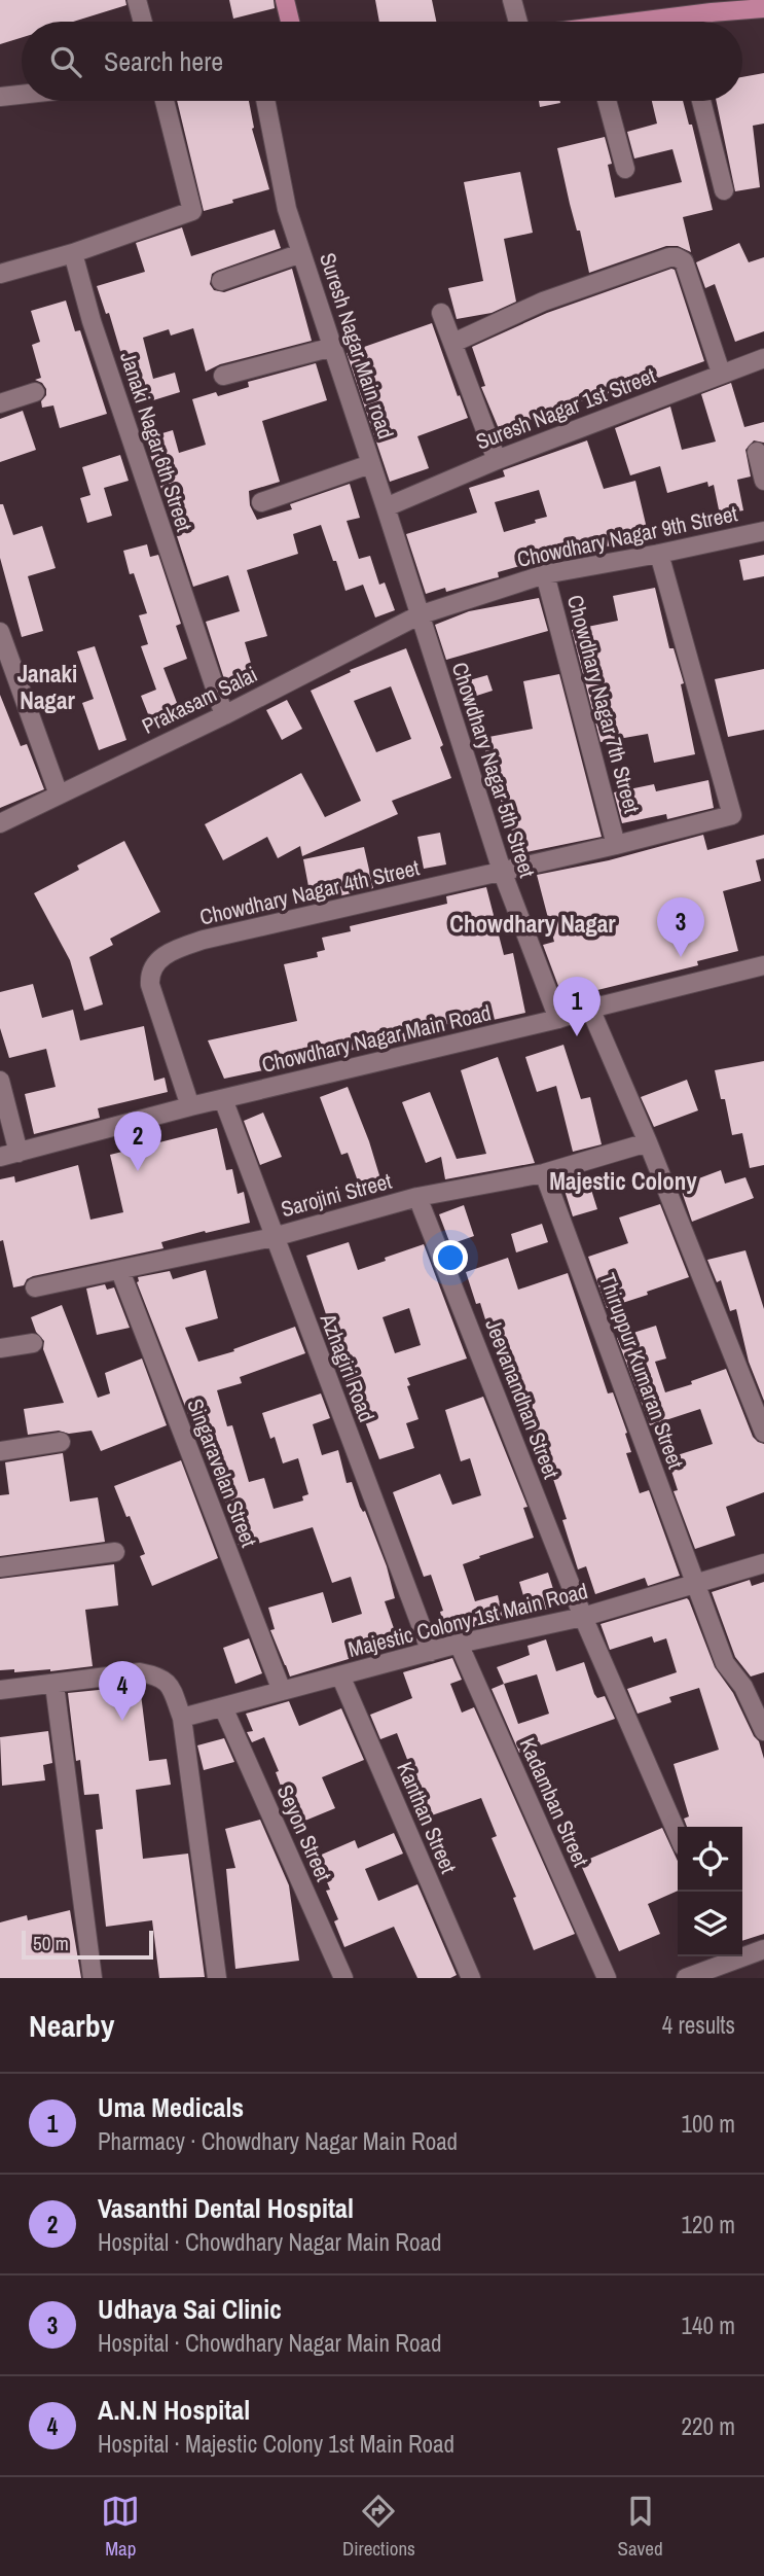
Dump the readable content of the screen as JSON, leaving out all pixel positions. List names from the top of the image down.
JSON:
{
  "streets": {
    "street": [
      "Suresh Nagar Main road",
      "Suresh Nagar 1st Street",
      "Janaki Nagar 6th Street",
      "Chowdhary Nagar 9th Street",
      "Prakasam Salai",
      "Chowdhary Nagar 7th Street",
      "Chowdhary Nagar 5th Street",
      "Chowdhary Nagar 4th Street",
      "Chowdhary Nagar Main Road",
      "Sarojini Street",
      "Azhagiri Road",
      "Thiruppur Kumaran Street",
      "Jeevanandhan Street",
      "Singaravelan Street",
      "Majestic Colony 1st Main Road",
      "Kadamban Street",
      "Kanthan Street",
      "Seyon Street"
    ]
  },
  "crossings": [
    ["Suresh Nagar Main road", "Suresh Nagar 1st Street"],
    ["Suresh Nagar Main road", "Chowdhary Nagar 9th Street"],
    ["Suresh Nagar Main road", "Prakasam Salai"],
    ["Suresh Nagar Main road", "Chowdhary Nagar 5th Street"],
    ["Janaki Nagar 6th Street", "Prakasam Salai"],
    ["Chowdhary Nagar 9th Street", "Prakasam Salai"],
    ["Chowdhary Nagar 9th Street", "Chowdhary Nagar 7th Street"],
    ["Chowdhary Nagar 9th Street", "Chowdhary Nagar 5th Street"],
    ["Chowdhary Nagar 9th Street", "Chowdhary Nagar 4th Street"],
    ["Prakasam Salai", "Chowdhary Nagar 5th Street"],
    ["Chowdhary Nagar 7th Street", "Chowdhary Nagar 4th Street"],
    ["Chowdhary Nagar 5th Street", "Chowdhary Nagar 4th Street"],
    ["Chowdhary Nagar 5th Street", "Chowdhary Nagar Main Road"],
    ["Chowdhary Nagar 4th Street", "Chowdhary Nagar Main Road"],
    ["Chowdhary Nagar Main Road", "Azhagiri Road"],
    ["Sarojini Street", "Azhagiri Road"],
    ["Sarojini Street", "Thiruppur Kumaran Street"],
    ["Sarojini Street", "Jeevanandhan Street"],
    ["Sarojini Street", "Singaravelan Street"],
    ["Azhagiri Road", "Majestic Colony 1st Main Road"],
    ["Thiruppur Kumaran Street", "Majestic Colony 1st Main Road"],
    ["Jeevanandhan Street", "Majestic Colony 1st Main Road"],
    ["Singaravelan Street", "Majestic Colony 1st Main Road"],
    ["Majestic Colony 1st Main Road", "Kadamban Street"],
    ["Majestic Colony 1st Main Road", "Kanthan Street"],
    ["Majestic Colony 1st Main Road", "Seyon Street"]
  ],
  "districts": ["Janaki Nagar", "Chowdhary Nagar", "Majestic Colony"],
  "scale_bar": "50 m",
  "page": {
    "search": "Search here",
    "pins": [
      "3",
      "1",
      "2",
      "4"
    ],
    "scale": "50 m",
    "heading": ["Nearby", "4 results"],
    "list": [
      {
        "mark": "1",
        "name": "Uma Medicals",
        "note": "Pharmacy · Chowdhary Nagar Main Road",
        "value": "100 m"
      },
      {
        "mark": "2",
        "name": "Vasanthi Dental Hospital",
        "note": "Hospital · Chowdhary Nagar Main Road",
        "value": "120 m"
      },
      {
        "mark": "3",
        "name": "Udhaya Sai Clinic",
        "note": "Hospital · Chowdhary Nagar Main Road",
        "value": "140 m"
      },
      {
        "mark": "4",
        "name": "A.N.N Hospital",
        "note": "Hospital · Majestic Colony 1st Main Road",
        "value": "220 m"
      }
    ],
    "nav": ["Map", "Directions", "Saved"]
  }
}
